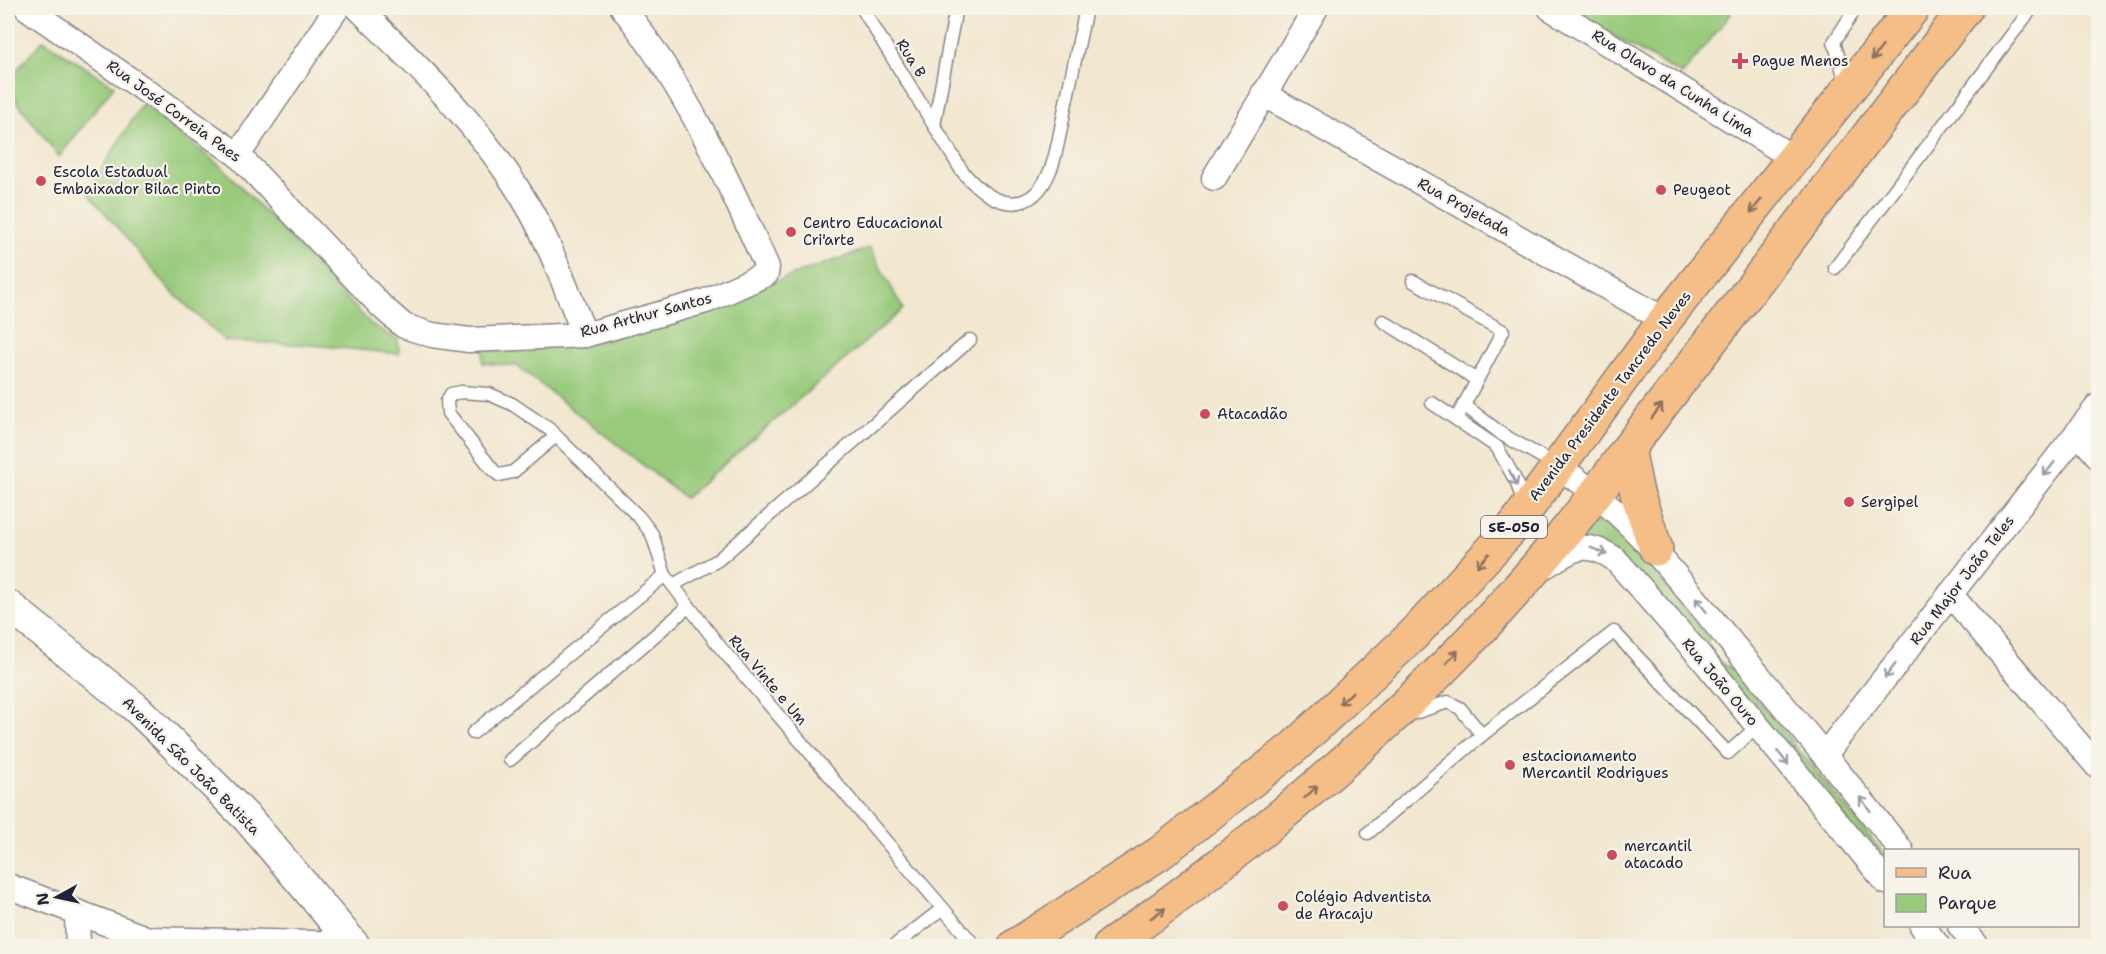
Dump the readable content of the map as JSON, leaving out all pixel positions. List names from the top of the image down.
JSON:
{
  "streets": {
    "main road": ["Avenida Presidente Tancredo Neves", "SE-050"],
    "street": [
      "Rua Olavo da Cunha Lima",
      "Rua José Correia Paes",
      "Rua Projetada",
      "Rua Arthur Santos",
      "Rua Major João Teles",
      "Rua João Ouro",
      "Avenida São João Batista"
    ],
    "lane": ["Rua B", "Rua Vinte e Um"]
  },
  "crossings": [
    ["Rua Olavo da Cunha Lima", "Avenida Presidente Tancredo Neves"],
    ["Rua José Correia Paes", "Rua Arthur Santos"],
    ["Rua Projetada", "Avenida Presidente Tancredo Neves"],
    ["SE-050", "Rua João Ouro"]
  ],
  "one_way": ["Rua Major João Teles"],
  "places": {
    "health": ["Pague Menos"],
    "other": [
      "Escola Estadual Embaixador Bilac Pinto",
      "Peugeot",
      "Centro Educacional Cri'arte",
      "Atacadão",
      "Sergipel",
      "estacionamento Mercantil Rodrigues",
      "mercantil atacado",
      "Colégio Adventista de Aracaju"
    ]
  },
  "legend": ["Rua", "Parque"],
  "north": "left"
}
